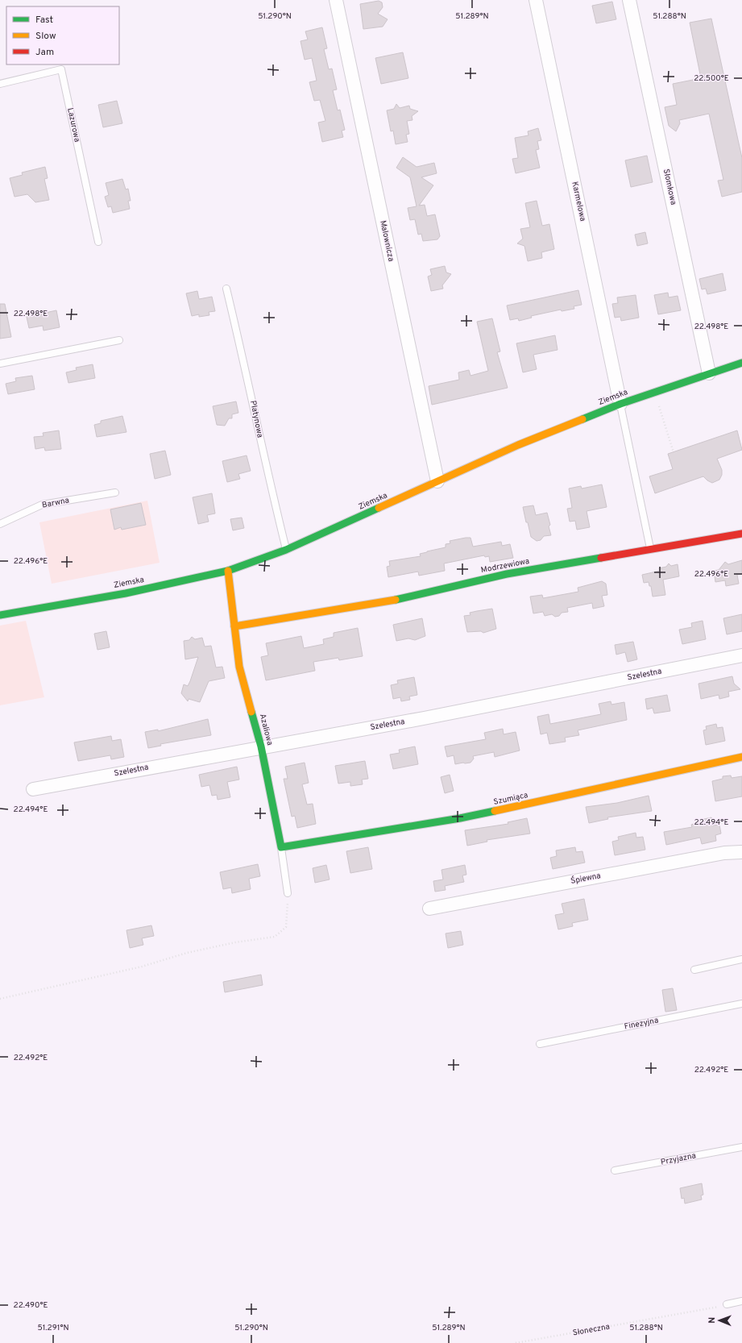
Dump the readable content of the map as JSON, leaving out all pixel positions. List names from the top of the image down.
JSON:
{
  "streets": {
    "street": [
      "Słomkowa",
      "Karmelowa",
      "Malownicza",
      "Ziemska",
      "Modrzewiowa",
      "Szelestna",
      "Azaliowa",
      "Szumiąca",
      "Śpiewna"
    ],
    "lane": [
      "Lazurowa",
      "Platynowa",
      "Barwna",
      "Finezyjna",
      "Przyjazna"
    ],
    "path": ["Słoneczna"]
  },
  "crossings": [
    ["Słomkowa", "Ziemska"],
    ["Karmelowa", "Ziemska"],
    ["Malownicza", "Ziemska"],
    ["Ziemska", "Platynowa"],
    ["Ziemska", "Azaliowa"],
    ["Modrzewiowa", "Azaliowa"],
    ["Szelestna", "Azaliowa"],
    ["Azaliowa", "Szumiąca"]
  ],
  "legend": ["Fast", "Slow", "Jam"],
  "north": "left",
  "coordinates": [
    "51.290°N",
    "51.289°N",
    "51.288°N",
    "22.500°E",
    "22.498°E",
    "22.496°E",
    "22.494°E",
    "22.492°E",
    "22.490°E",
    "51.291°N"
  ]
}
